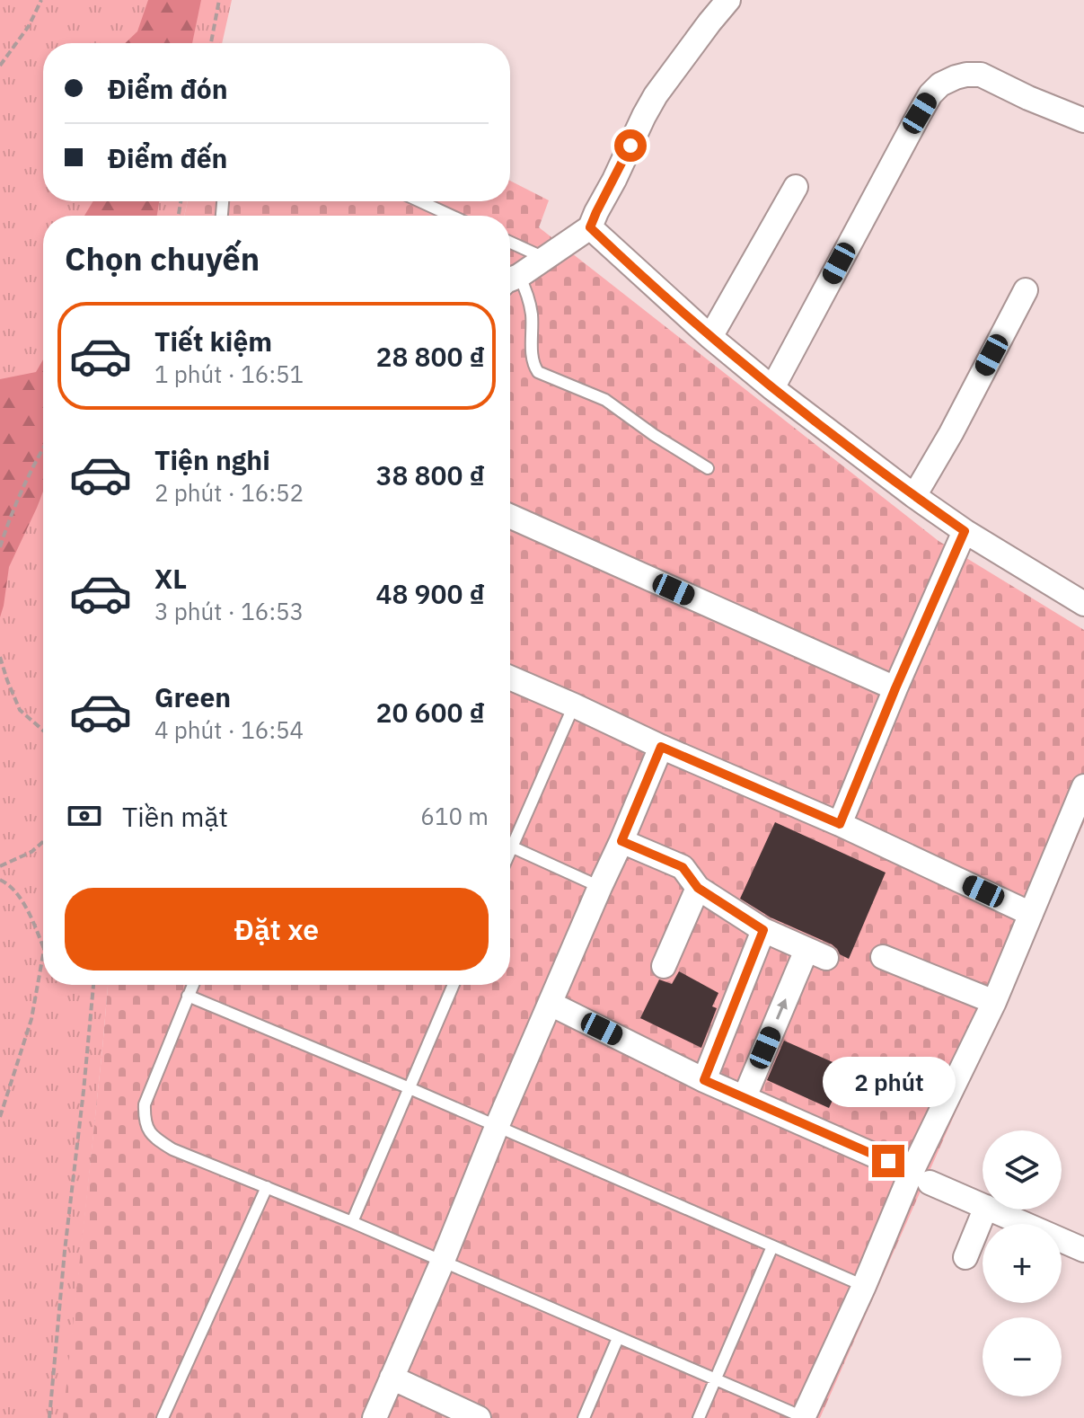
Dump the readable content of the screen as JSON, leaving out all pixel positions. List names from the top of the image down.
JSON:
{
  "page": {
    "banner": ["Điểm đón", "Điểm đến"],
    "heading": "Chọn chuyến",
    "list": [
      {
        "name": "Tiết kiệm",
        "note": "1 phút · 16:51",
        "value": "28 800 ₫"
      },
      {
        "name": "Tiện nghi",
        "note": "2 phút · 16:52",
        "value": "38 800 ₫"
      },
      {
        "name": "XL",
        "note": "3 phút · 16:53",
        "value": "48 900 ₫"
      },
      {
        "name": "Green",
        "note": "4 phút · 16:54",
        "value": "20 600 ₫"
      }
    ],
    "pay": ["Tiền mặt", "610 m"],
    "buttons": "Đặt xe",
    "bubble": "2 phút",
    "map_buttons": ["+", "−"]
  }
}
